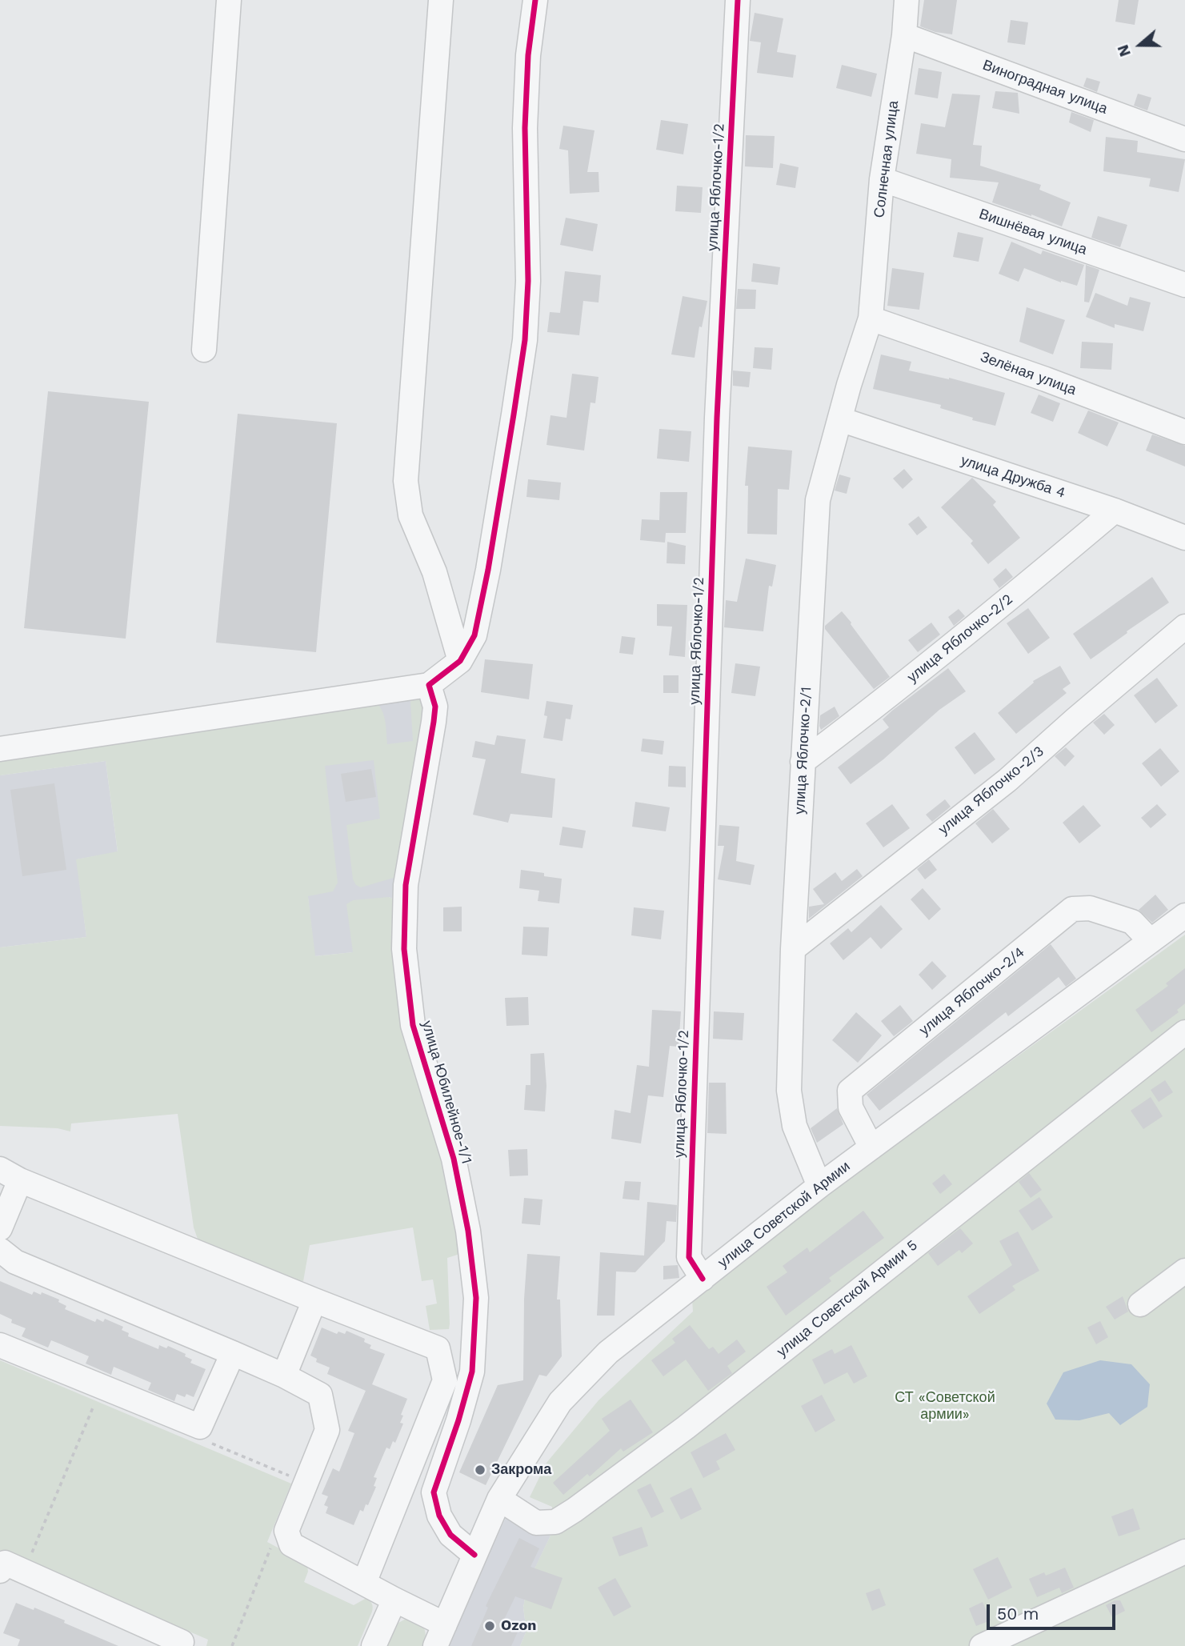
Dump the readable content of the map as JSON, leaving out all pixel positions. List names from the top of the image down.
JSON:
{
  "streets": {
    "street": [
      "Виноградная улица",
      "Солнечная улица",
      "улица Яблочко-1/2",
      "Вишнёвая улица",
      "Зелёная улица",
      "улица Дружба 4",
      "улица Яблочко-2/2",
      "улица Яблочко-2/1",
      "улица Яблочко-2/3",
      "улица Яблочко-2/4",
      "улица Юбилейное-1/1",
      "улица Советской Армии",
      "улица Советской Армии 5"
    ]
  },
  "crossings": [
    ["Виноградная улица", "Солнечная улица"],
    ["Солнечная улица", "Вишнёвая улица"],
    ["Солнечная улица", "Зелёная улица"],
    ["Солнечная улица", "улица Яблочко-2/1"],
    ["улица Яблочко-1/2", "улица Советской Армии"],
    ["Зелёная улица", "улица Яблочко-2/1"],
    ["улица Дружба 4", "улица Яблочко-2/2"],
    ["улица Дружба 4", "улица Яблочко-2/1"],
    ["улица Яблочко-2/2", "улица Яблочко-2/1"],
    ["улица Яблочко-2/1", "улица Яблочко-2/3"],
    ["улица Яблочко-2/1", "улица Советской Армии"],
    ["улица Яблочко-2/4", "улица Советской Армии"],
    ["улица Юбилейное-1/1", "улица Советской Армии"],
    ["улица Советской Армии", "улица Советской Армии 5"]
  ],
  "parks": ["СТ «Советской армии»"],
  "places": ["Закрома", "Ozon"],
  "scale_bar": "50 m",
  "north": "left"
}
